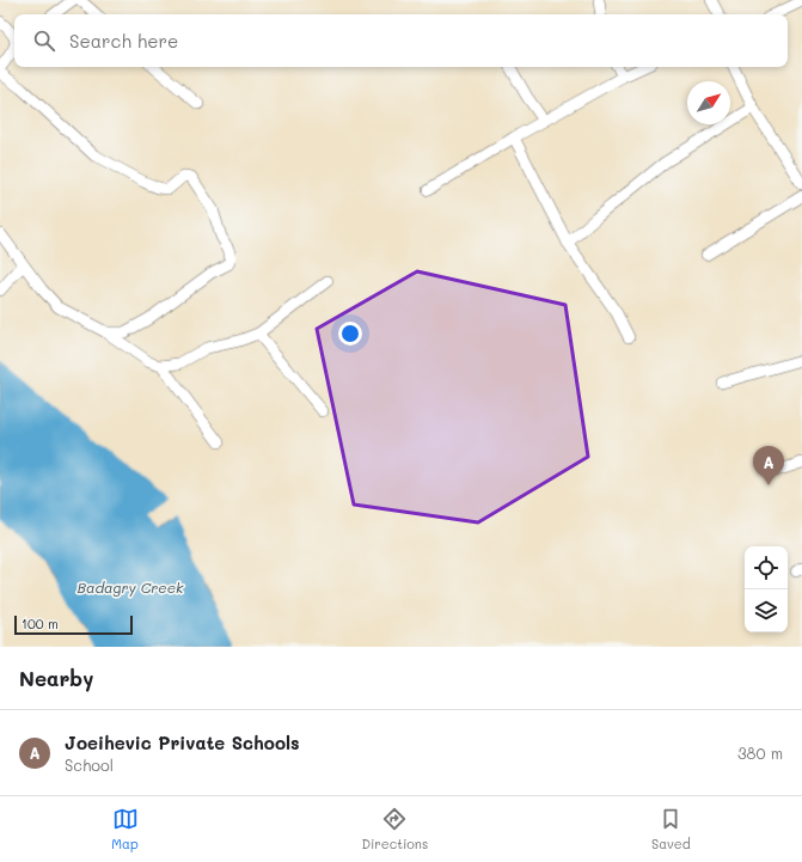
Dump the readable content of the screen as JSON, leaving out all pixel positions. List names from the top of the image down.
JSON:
{
  "water": ["Badagry Creek"],
  "scale_bar": "100 m",
  "north": "top right",
  "page": {
    "search": "Search here",
    "pins": "A",
    "scale": "100 m",
    "heading": "Nearby",
    "list": [
      {
        "mark": "A",
        "name": "Joeihevic Private Schools",
        "note": "School",
        "value": "380 m"
      }
    ],
    "nav": ["Map", "Directions", "Saved"]
  }
}
